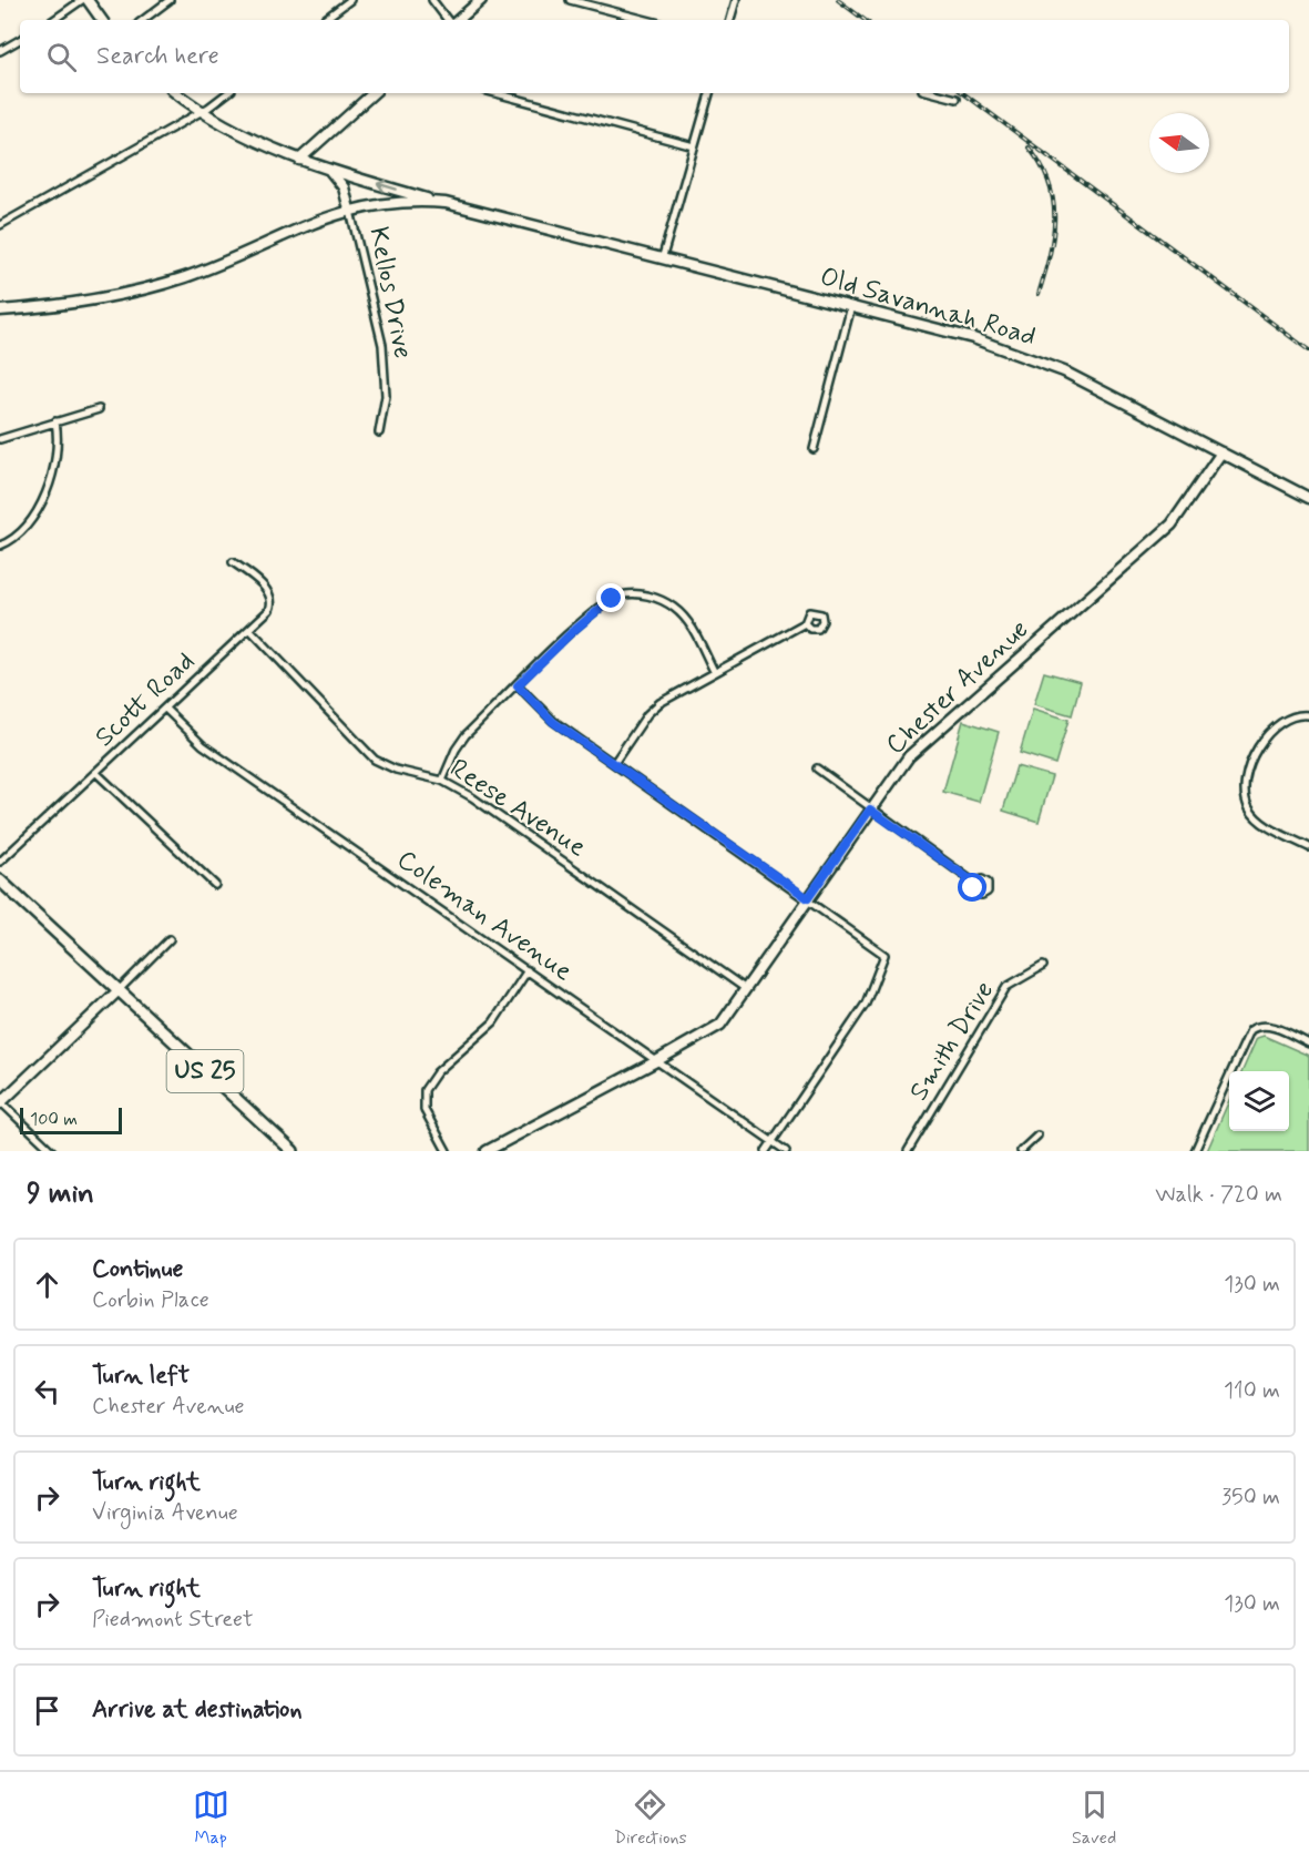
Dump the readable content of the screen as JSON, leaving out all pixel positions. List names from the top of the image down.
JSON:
{
  "streets": {
    "main road": [
      "Kellos Drive",
      "Old Savannah Road",
      "Chester Avenue",
      "US 25"
    ],
    "street": [
      "Scott Road",
      "Reese Avenue",
      "Coleman Avenue",
      "Smith Drive"
    ]
  },
  "crossings": [
    ["Old Savannah Road", "Chester Avenue"],
    ["Chester Avenue", "Reese Avenue"],
    ["Chester Avenue", "Coleman Avenue"],
    ["Scott Road", "Reese Avenue"],
    ["Scott Road", "Coleman Avenue"]
  ],
  "scale_bar": "100 m",
  "north": "left",
  "page": {
    "search": "Search here",
    "scale": "100 m",
    "heading": ["9 min", "Walk · 720 m"],
    "list": [
      ["Continue", "Corbin Place", "130 m"],
      ["Turn left", "Chester Avenue", "110 m"],
      ["Turn right", "Virginia Avenue", "350 m"],
      ["Turn right", "Piedmont Street", "130 m"],
      "Arrive at destination"
    ],
    "nav": ["Map", "Directions", "Saved"]
  }
}
